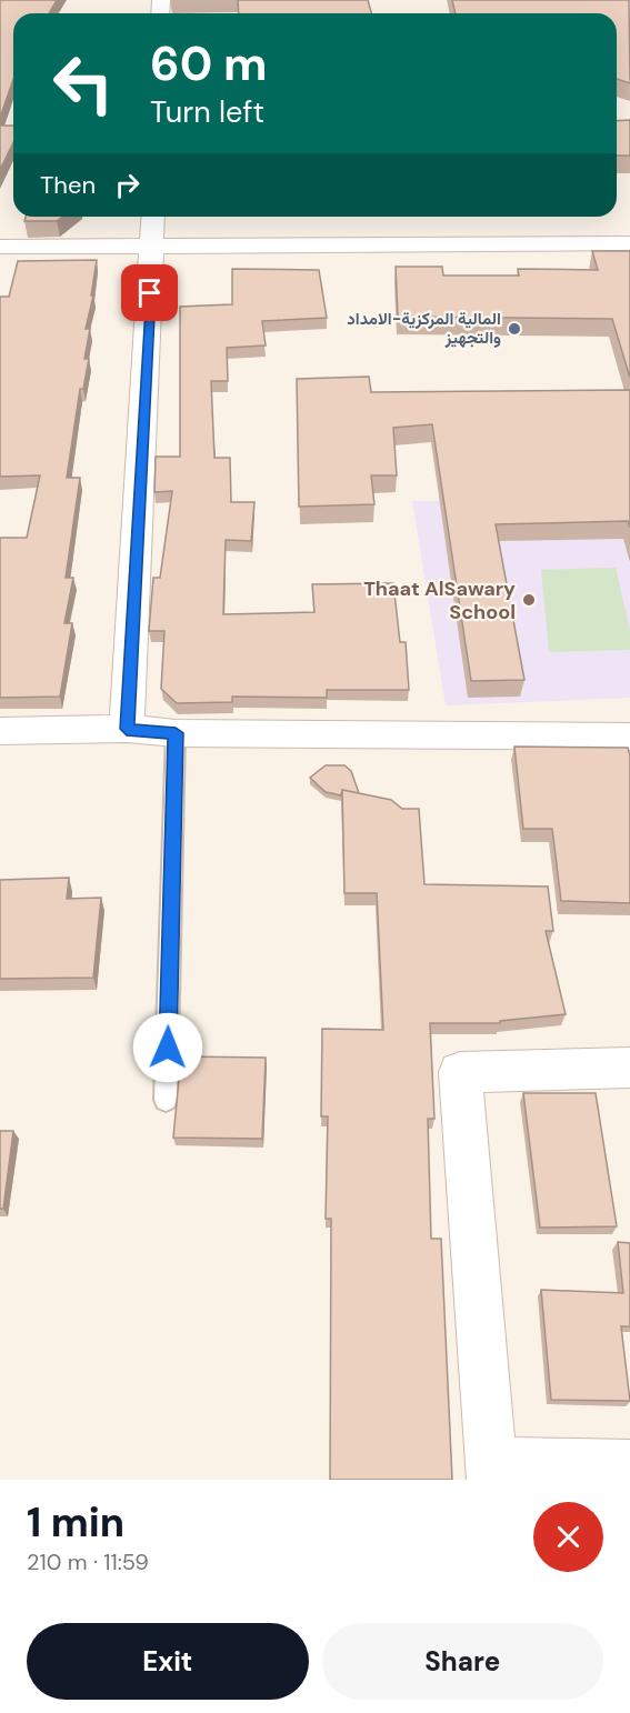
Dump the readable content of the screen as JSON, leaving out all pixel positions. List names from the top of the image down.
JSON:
{
  "places": ["المالية المركزية-الامداد والتجهيز", "Thaat AlSawary School"],
  "page": {
    "turn": ["60 m", "Turn left"],
    "then": "Then",
    "heading": ["1 min", "210 m · 11:59"],
    "buttons": ["Exit", "Share"]
  }
}
